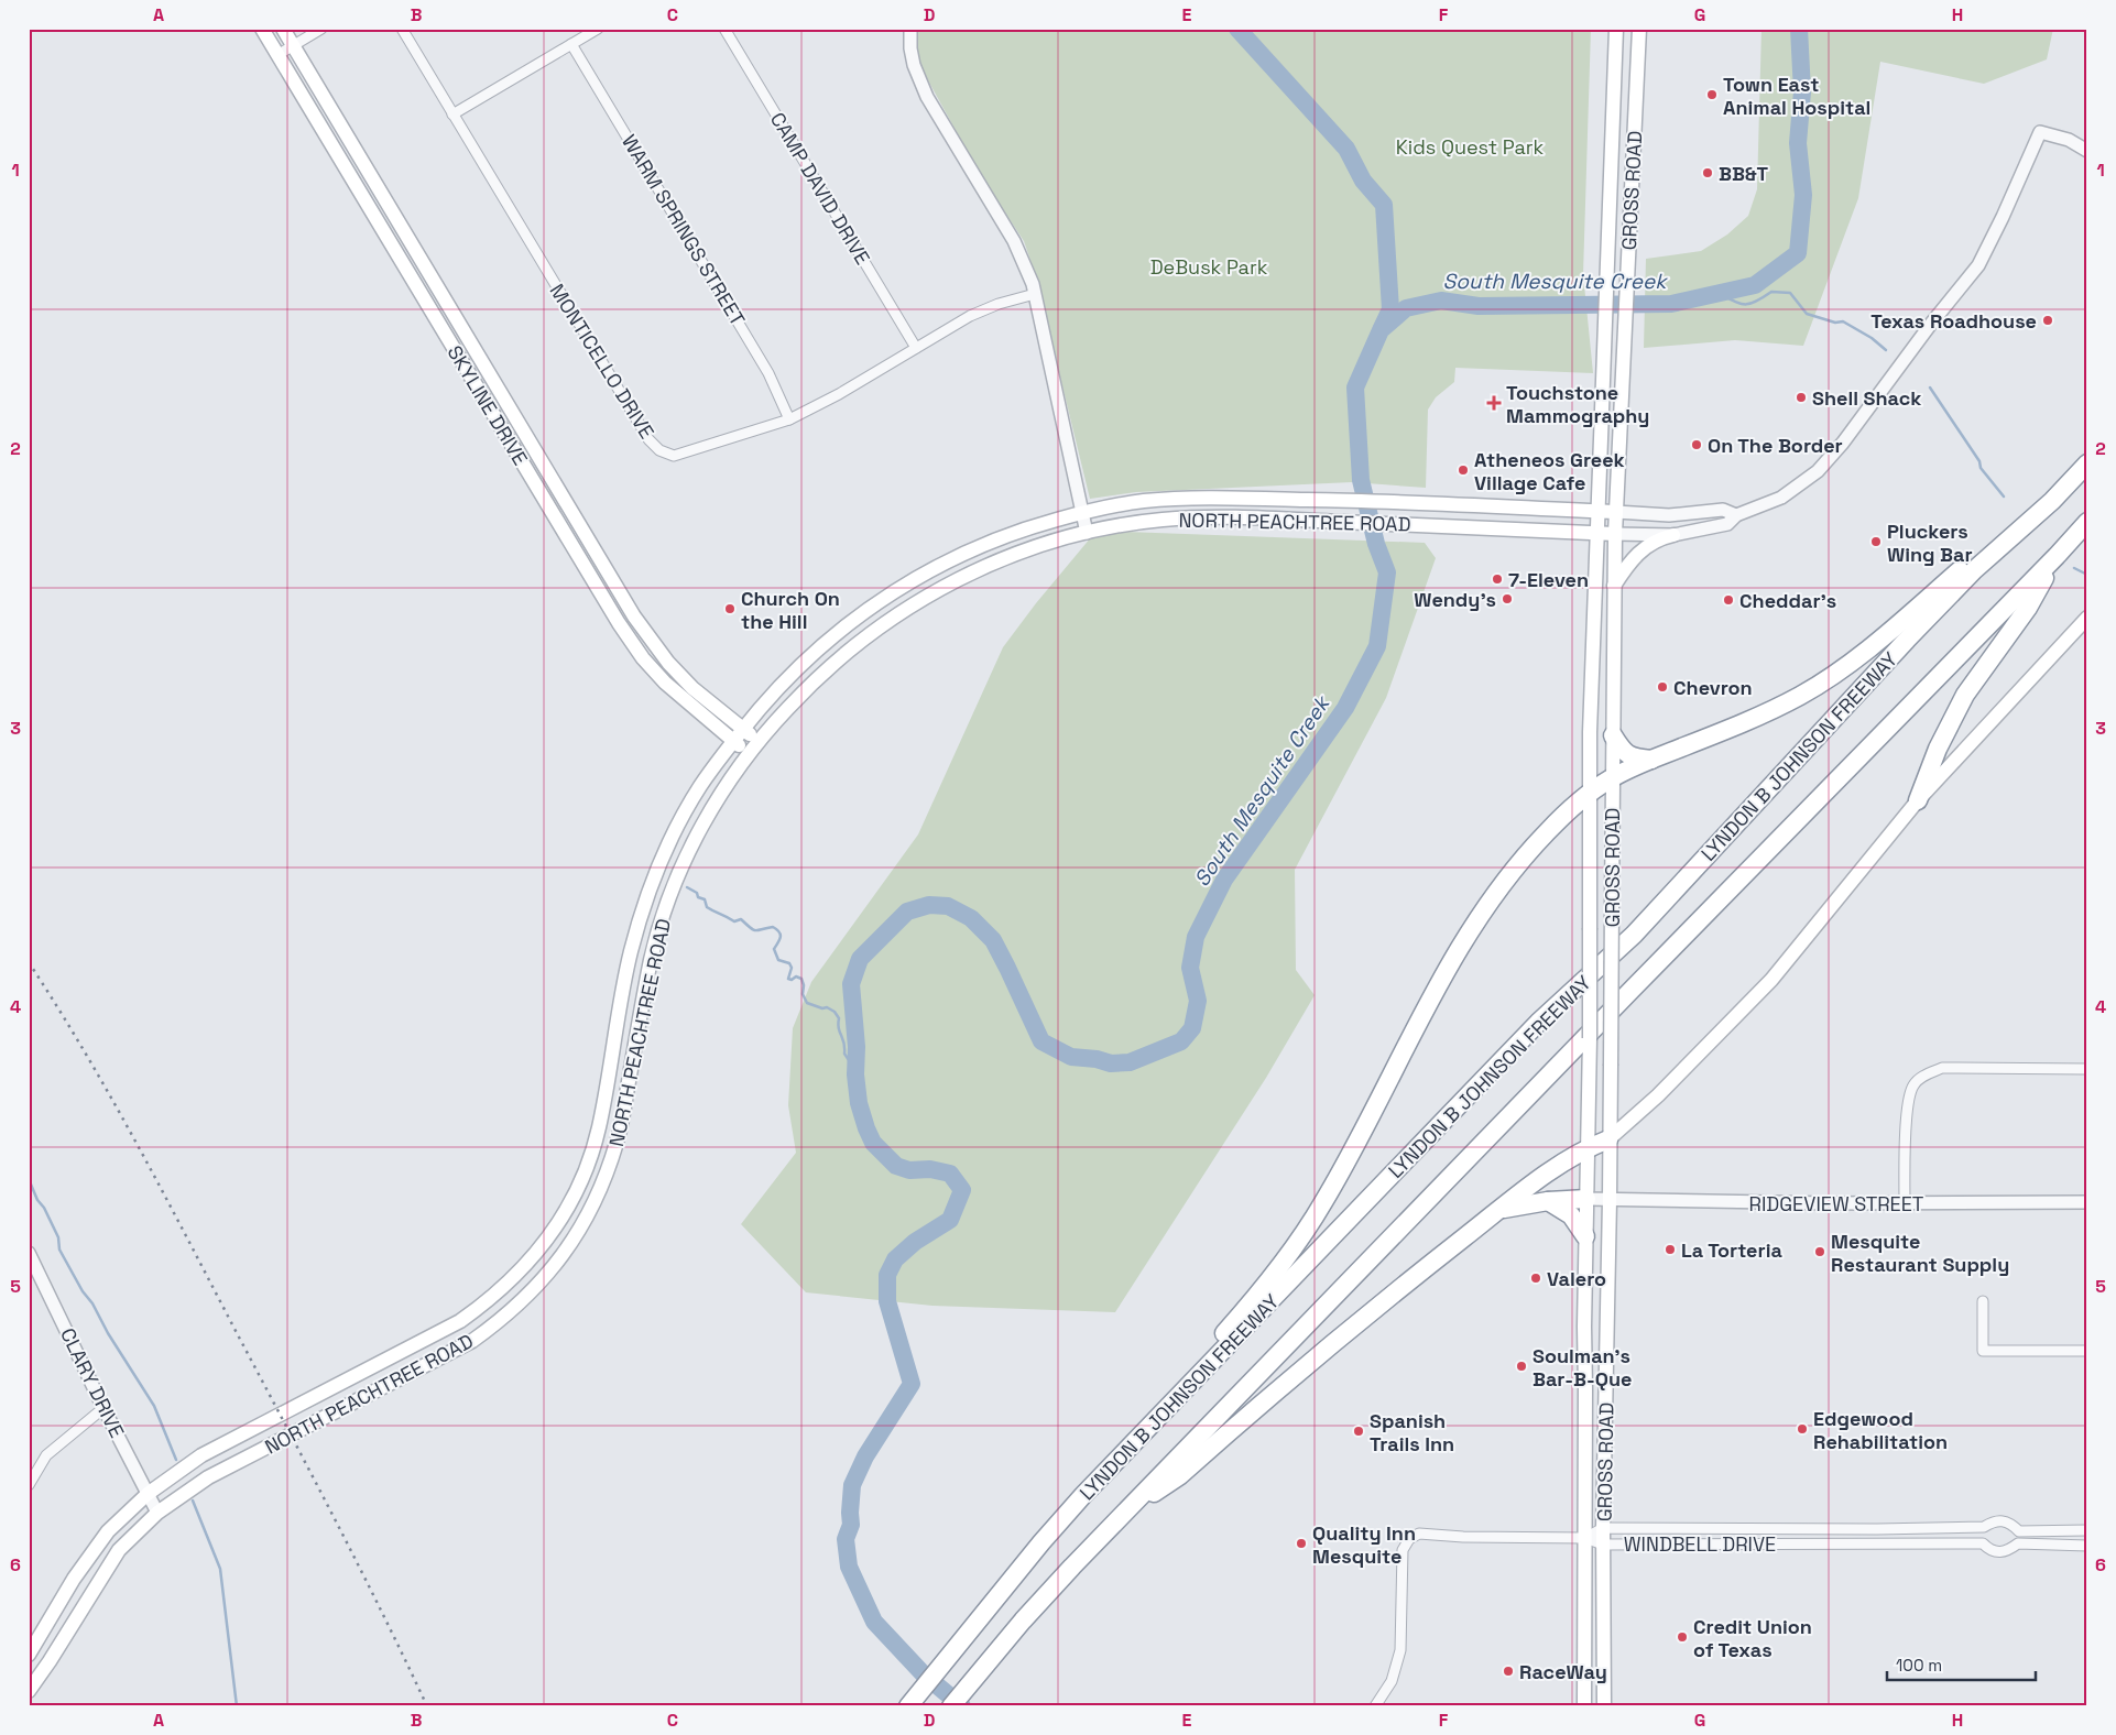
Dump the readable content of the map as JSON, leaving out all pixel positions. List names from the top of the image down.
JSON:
{
  "streets": {
    "highway": ["LYNDON B JOHNSON FREEWAY"],
    "main road": ["GROSS ROAD", "SKYLINE DRIVE", "NORTH PEACHTREE ROAD"],
    "street": [
      "CAMP DAVID DRIVE",
      "WARM SPRINGS STREET",
      "MONTICELLO DRIVE",
      "RIDGEVIEW STREET",
      "CLARY DRIVE",
      "WINDBELL DRIVE"
    ]
  },
  "crossings": [
    ["CAMP DAVID DRIVE", "MONTICELLO DRIVE"],
    ["GROSS ROAD", "NORTH PEACHTREE ROAD"],
    ["GROSS ROAD", "RIDGEVIEW STREET"],
    ["GROSS ROAD", "WINDBELL DRIVE"],
    ["WARM SPRINGS STREET", "MONTICELLO DRIVE"],
    ["SKYLINE DRIVE", "NORTH PEACHTREE ROAD"],
    ["NORTH PEACHTREE ROAD", "CLARY DRIVE"]
  ],
  "water": ["South Mesquite Creek"],
  "parks": ["Kids Quest Park", "DeBusk Park"],
  "places": {
    "other": [
      "Town East Animal Hospital",
      "BB&T",
      "Texas Roadhouse",
      "Shell Shack",
      "On The Border",
      "Atheneos Greek Village Cafe",
      "Pluckers Wing Bar",
      "7-Eleven",
      "Wendy's",
      "Cheddar's",
      "Church On the Hill",
      "Chevron",
      "La Torteria",
      "Mesquite Restaurant Supply",
      "Valero",
      "Soulman's Bar-B-Que",
      "Edgewood Rehabilitation",
      "Spanish Trails Inn",
      "Quality Inn Mesquite",
      "Credit Union of Texas",
      "RaceWay"
    ],
    "health": ["Touchstone Mammography"]
  },
  "scale_bar": "100 m",
  "grid": {
    "columns": [
      "A",
      "B",
      "C",
      "D",
      "E",
      "F",
      "G",
      "H"
    ],
    "rows": [
      "1",
      "2",
      "3",
      "4",
      "5",
      "6"
    ]
  }
}
